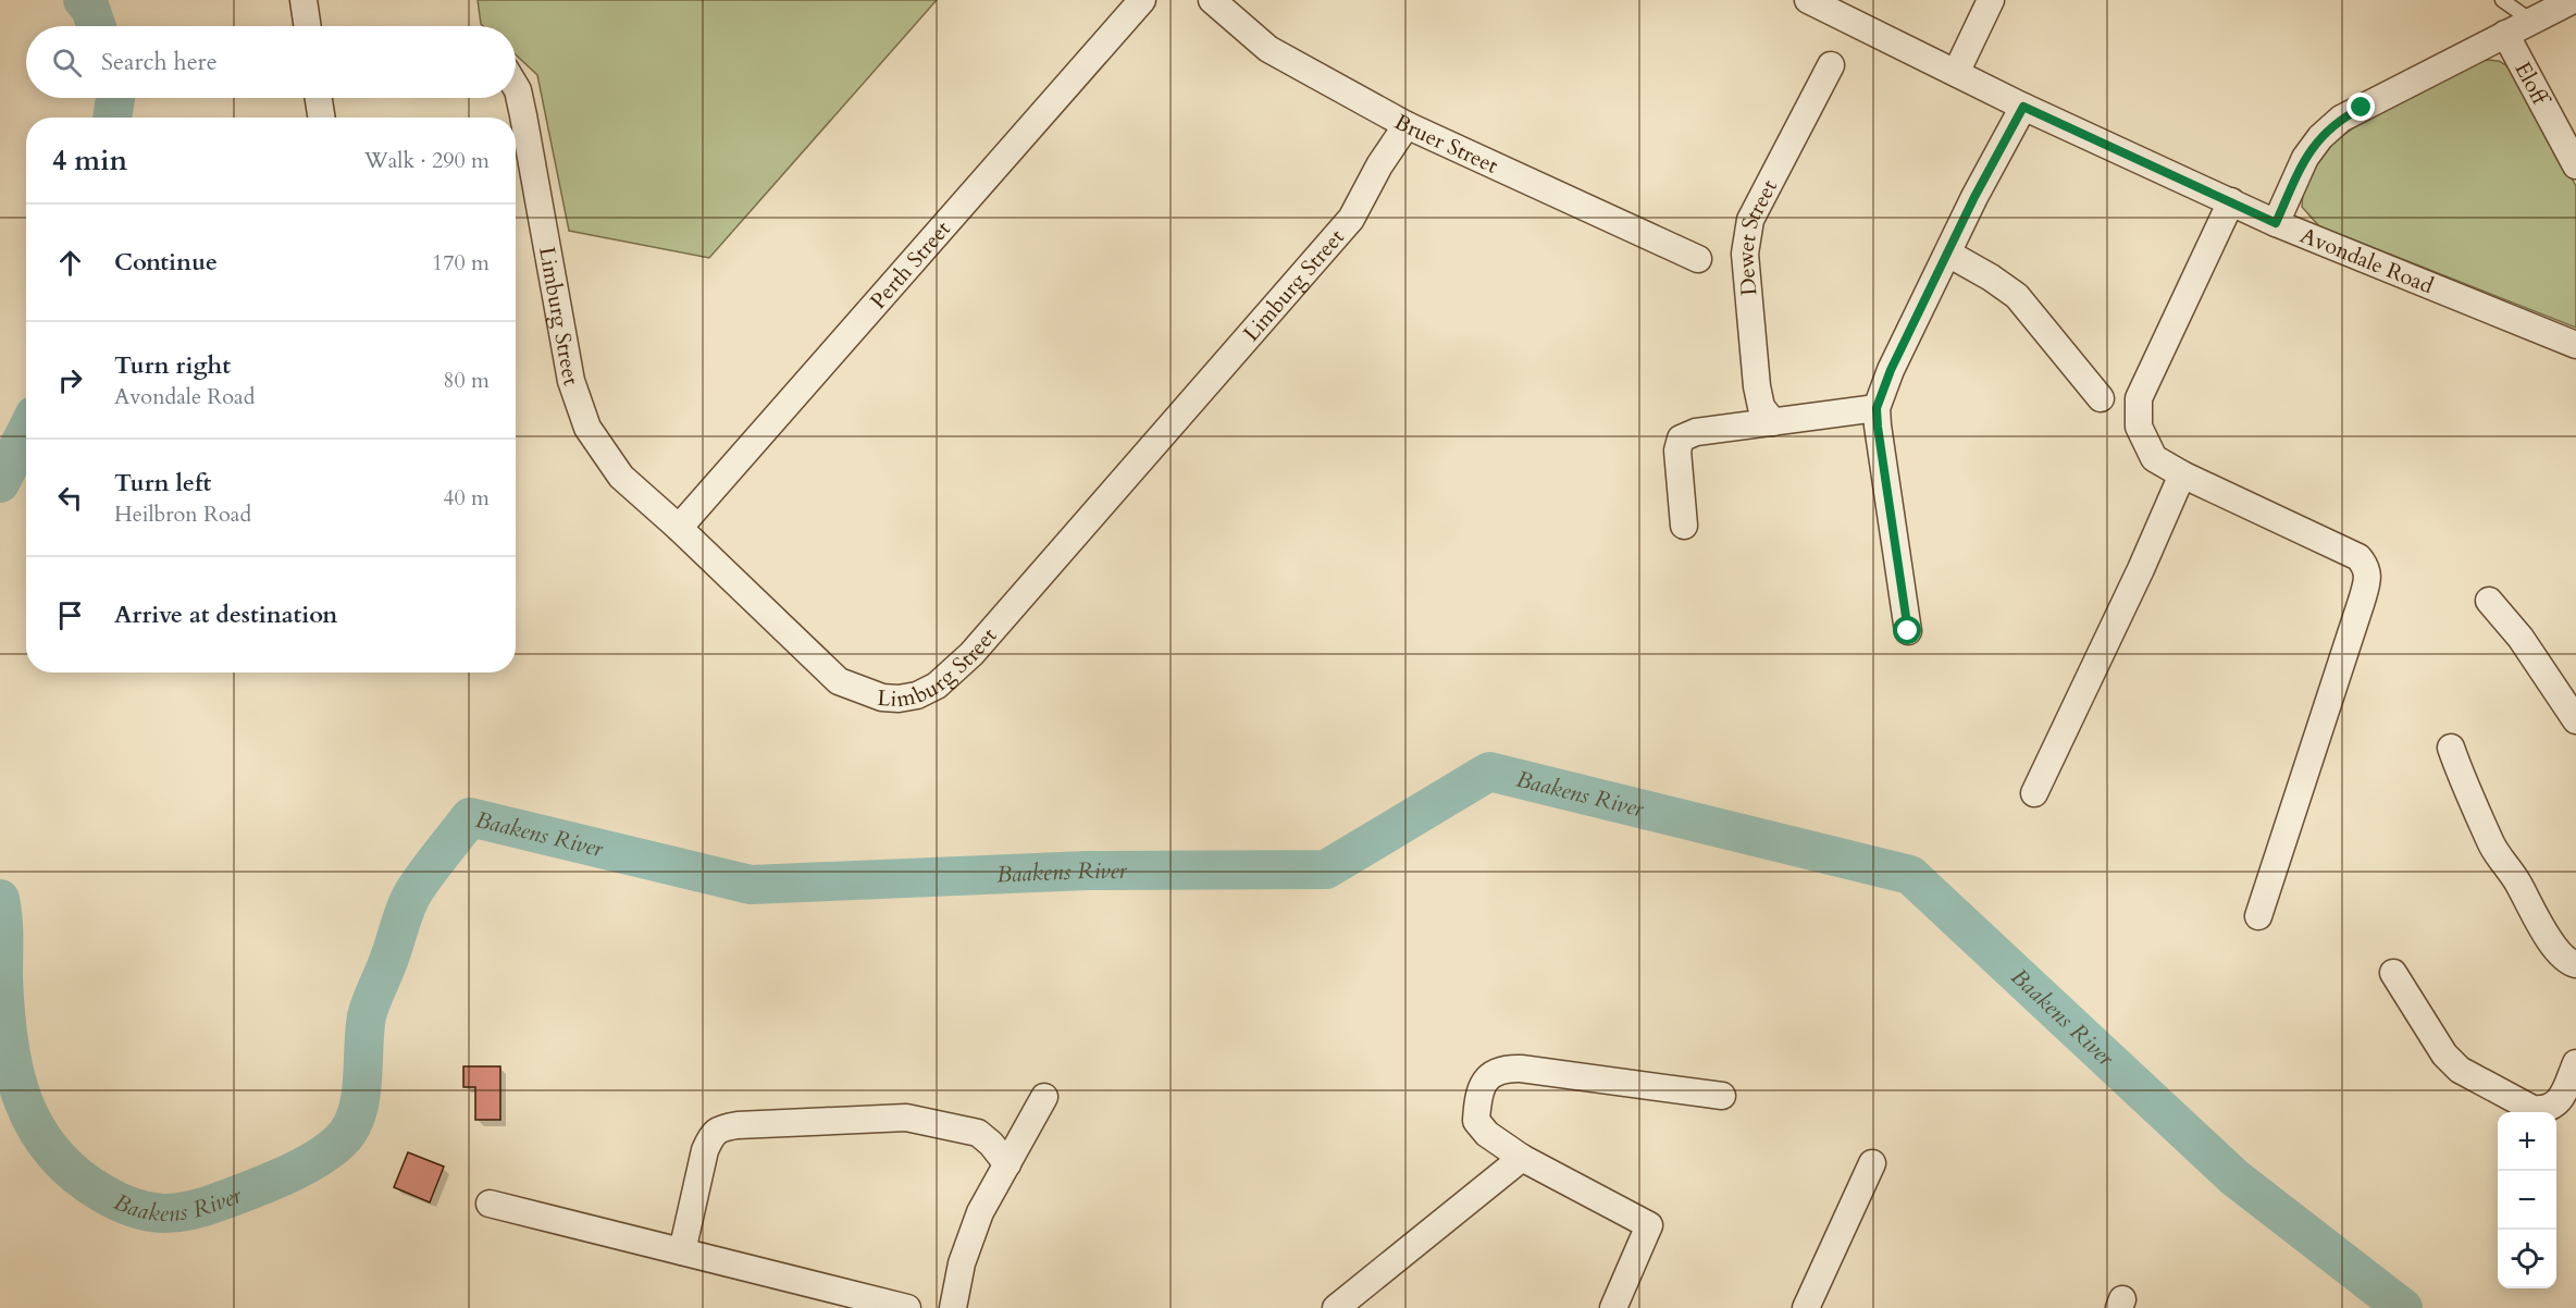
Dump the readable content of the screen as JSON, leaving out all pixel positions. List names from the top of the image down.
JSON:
{
  "streets": {
    "street": [
      "Eloff",
      "Bruer Street",
      "Dewet Street",
      "Avondale Road",
      "Perth Street",
      "Limburg Street"
    ]
  },
  "crossings": [
    ["Bruer Street", "Limburg Street"],
    ["Perth Street", "Limburg Street"]
  ],
  "water": ["Baakens River"],
  "page": {
    "search": "Search here",
    "heading": ["4 min", "Walk · 290 m"],
    "list": [
      ["Continue", "170 m"],
      ["Turn right", "Avondale Road", "80 m"],
      ["Turn left", "Heilbron Road", "40 m"],
      "Arrive at destination"
    ],
    "map_buttons": ["+", "−"]
  }
}
